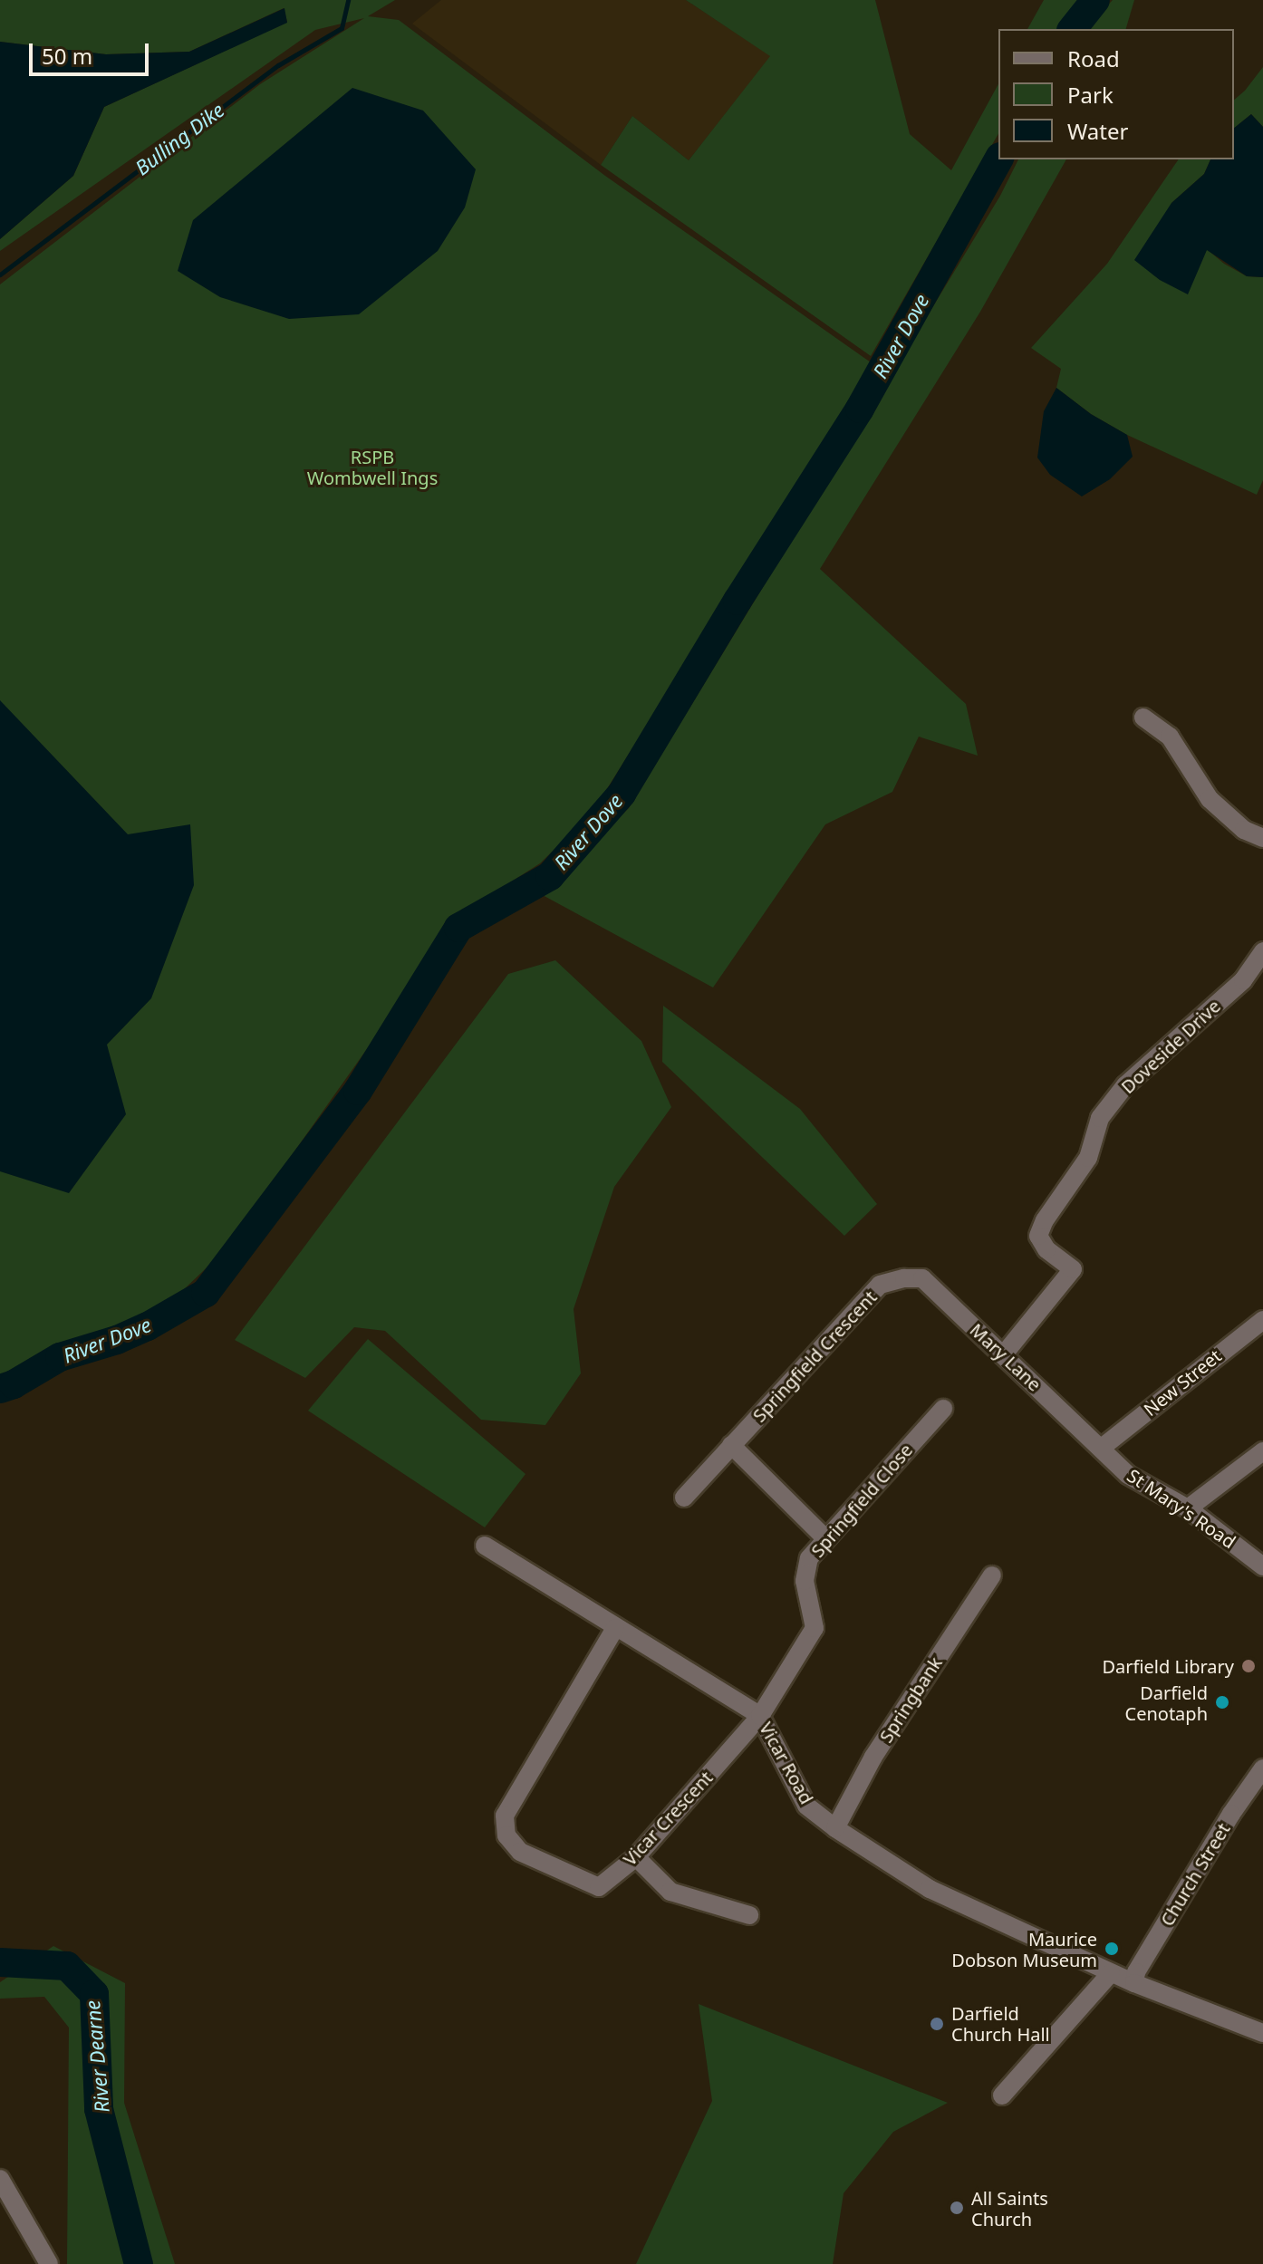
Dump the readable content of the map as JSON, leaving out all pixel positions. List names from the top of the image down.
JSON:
{
  "streets": {
    "street": [
      "Doveside Drive",
      "Springfield Crescent",
      "Mary Lane",
      "New Street",
      "Springfield Close",
      "St Mary's Road",
      "Springbank",
      "Vicar Road",
      "Vicar Crescent",
      "Church Street"
    ]
  },
  "crossings": [
    ["Doveside Drive", "Mary Lane"],
    ["Springfield Crescent", "Mary Lane"],
    ["Mary Lane", "New Street"],
    ["Mary Lane", "St Mary's Road"],
    ["New Street", "St Mary's Road"],
    ["Springfield Close", "Vicar Road"],
    ["Springfield Close", "Vicar Crescent"],
    ["Springbank", "Vicar Road"],
    ["Vicar Road", "Vicar Crescent"],
    ["Vicar Road", "Church Street"]
  ],
  "water": ["Bulling Dike", "River Dove", "River Dearne"],
  "parks": ["RSPB Wombwell Ings"],
  "places": [
    "Darfield Library",
    "Darfield Cenotaph",
    "Maurice Dobson Museum",
    "Darfield Church Hall",
    "All Saints Church"
  ],
  "legend": ["Road", "Park", "Water"],
  "scale_bar": "50 m"
}
